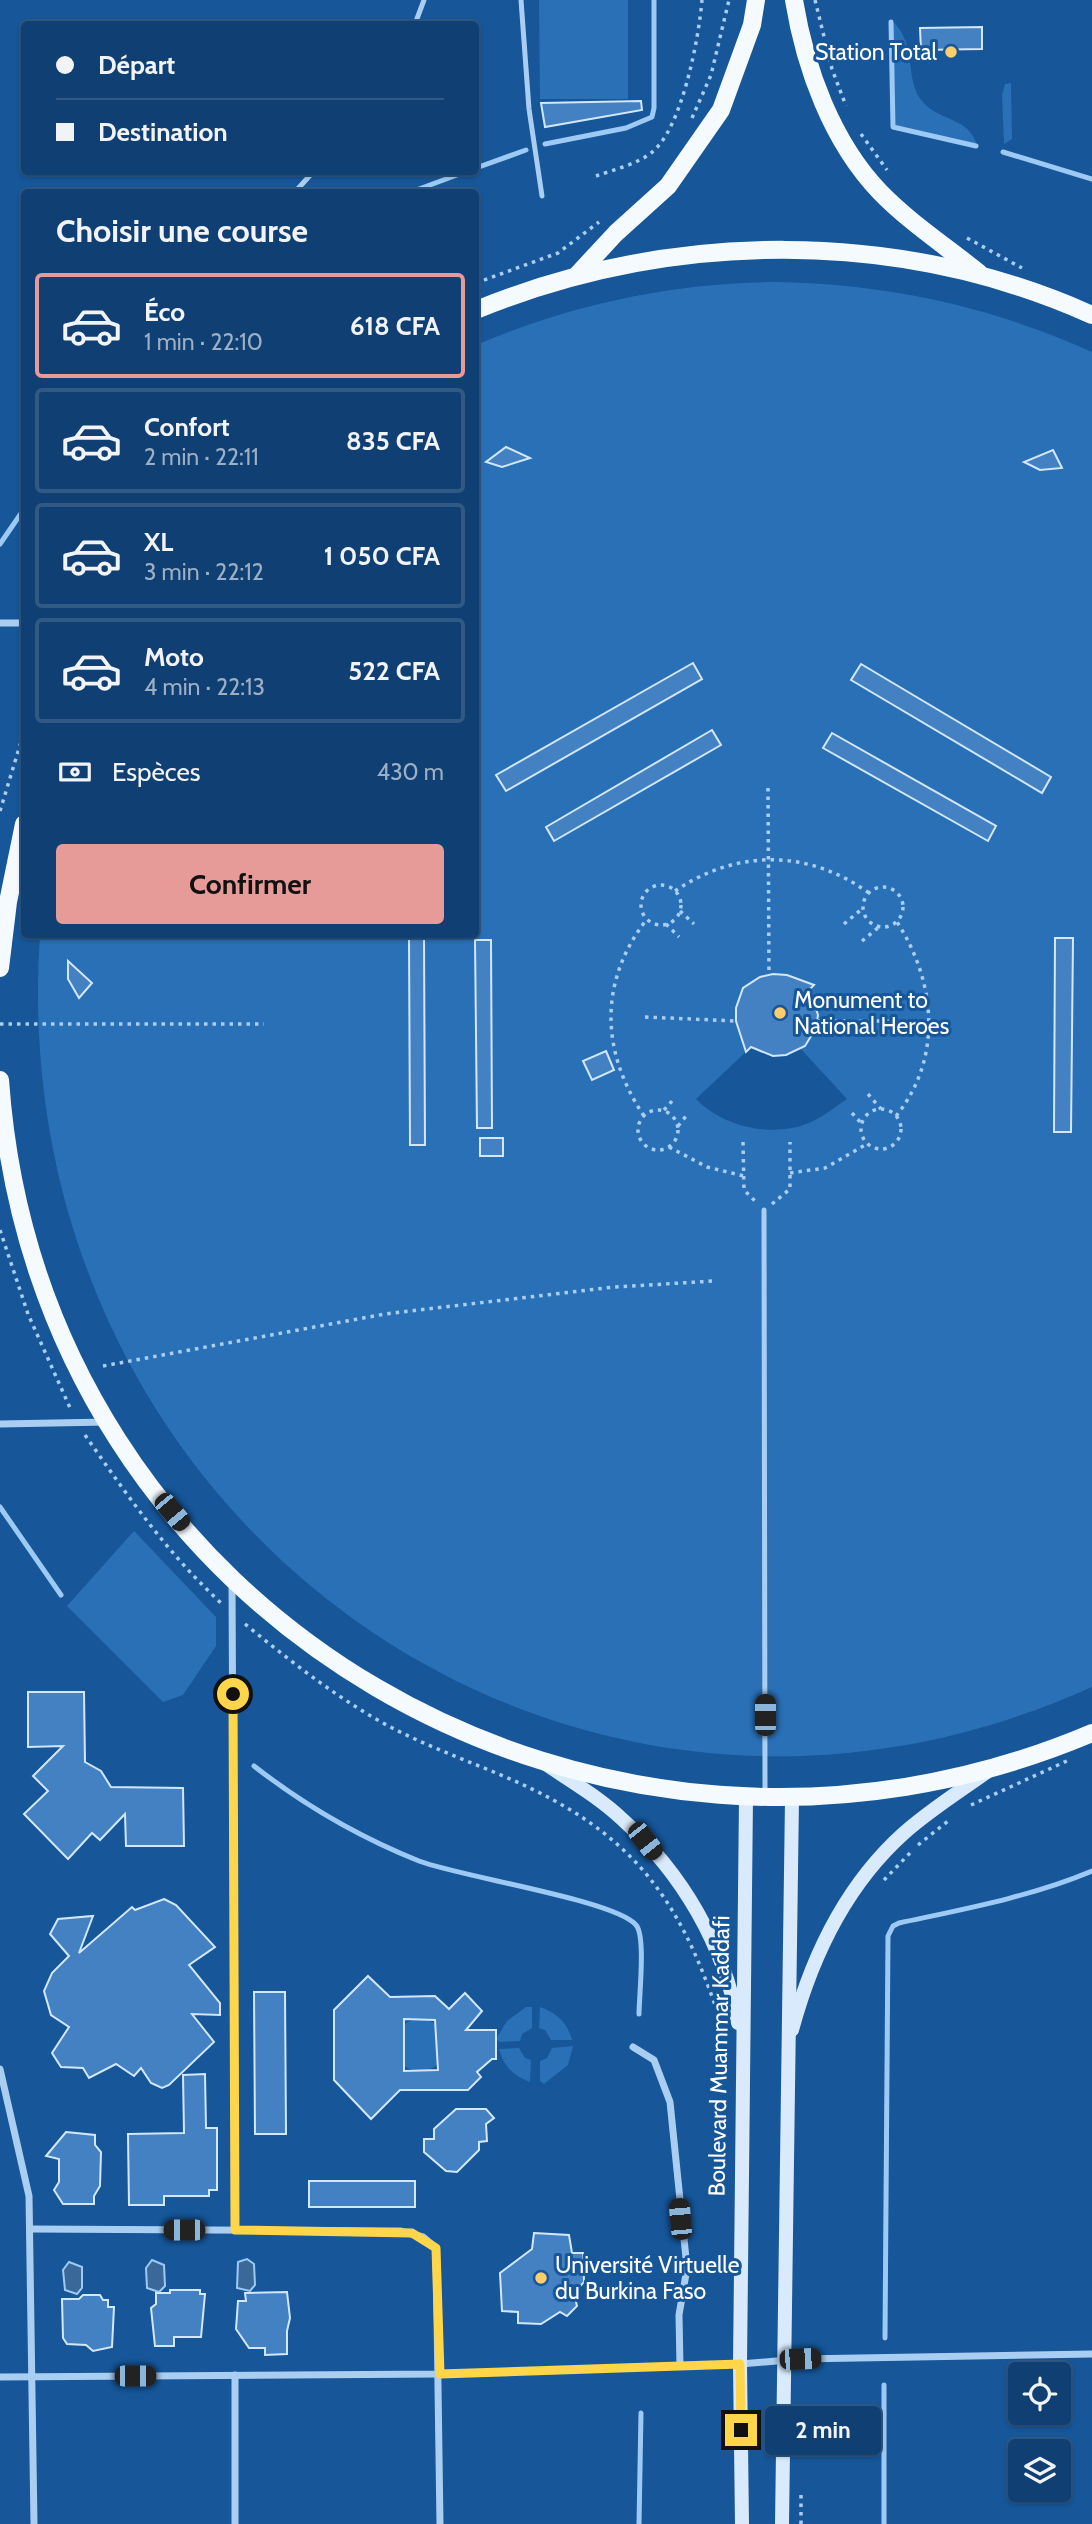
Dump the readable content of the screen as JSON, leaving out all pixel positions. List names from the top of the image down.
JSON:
{
  "streets": {
    "main road": ["Boulevard Muammar Kaddafi"]
  },
  "places": ["Station Total", "Monument to National Heroes", "Université Virtuelle du Burkina Faso"],
  "page": {
    "banner": ["Départ", "Destination"],
    "heading": "Choisir une course",
    "list": [
      {
        "name": "Éco",
        "note": "1 min · 22:10",
        "value": "618 CFA"
      },
      {
        "name": "Confort",
        "note": "2 min · 22:11",
        "value": "835 CFA"
      },
      {
        "name": "XL",
        "note": "3 min · 22:12",
        "value": "1 050 CFA"
      },
      {
        "name": "Moto",
        "note": "4 min · 22:13",
        "value": "522 CFA"
      }
    ],
    "pay": ["Espèces", "430 m"],
    "buttons": "Confirmer",
    "bubble": "2 min"
  }
}
